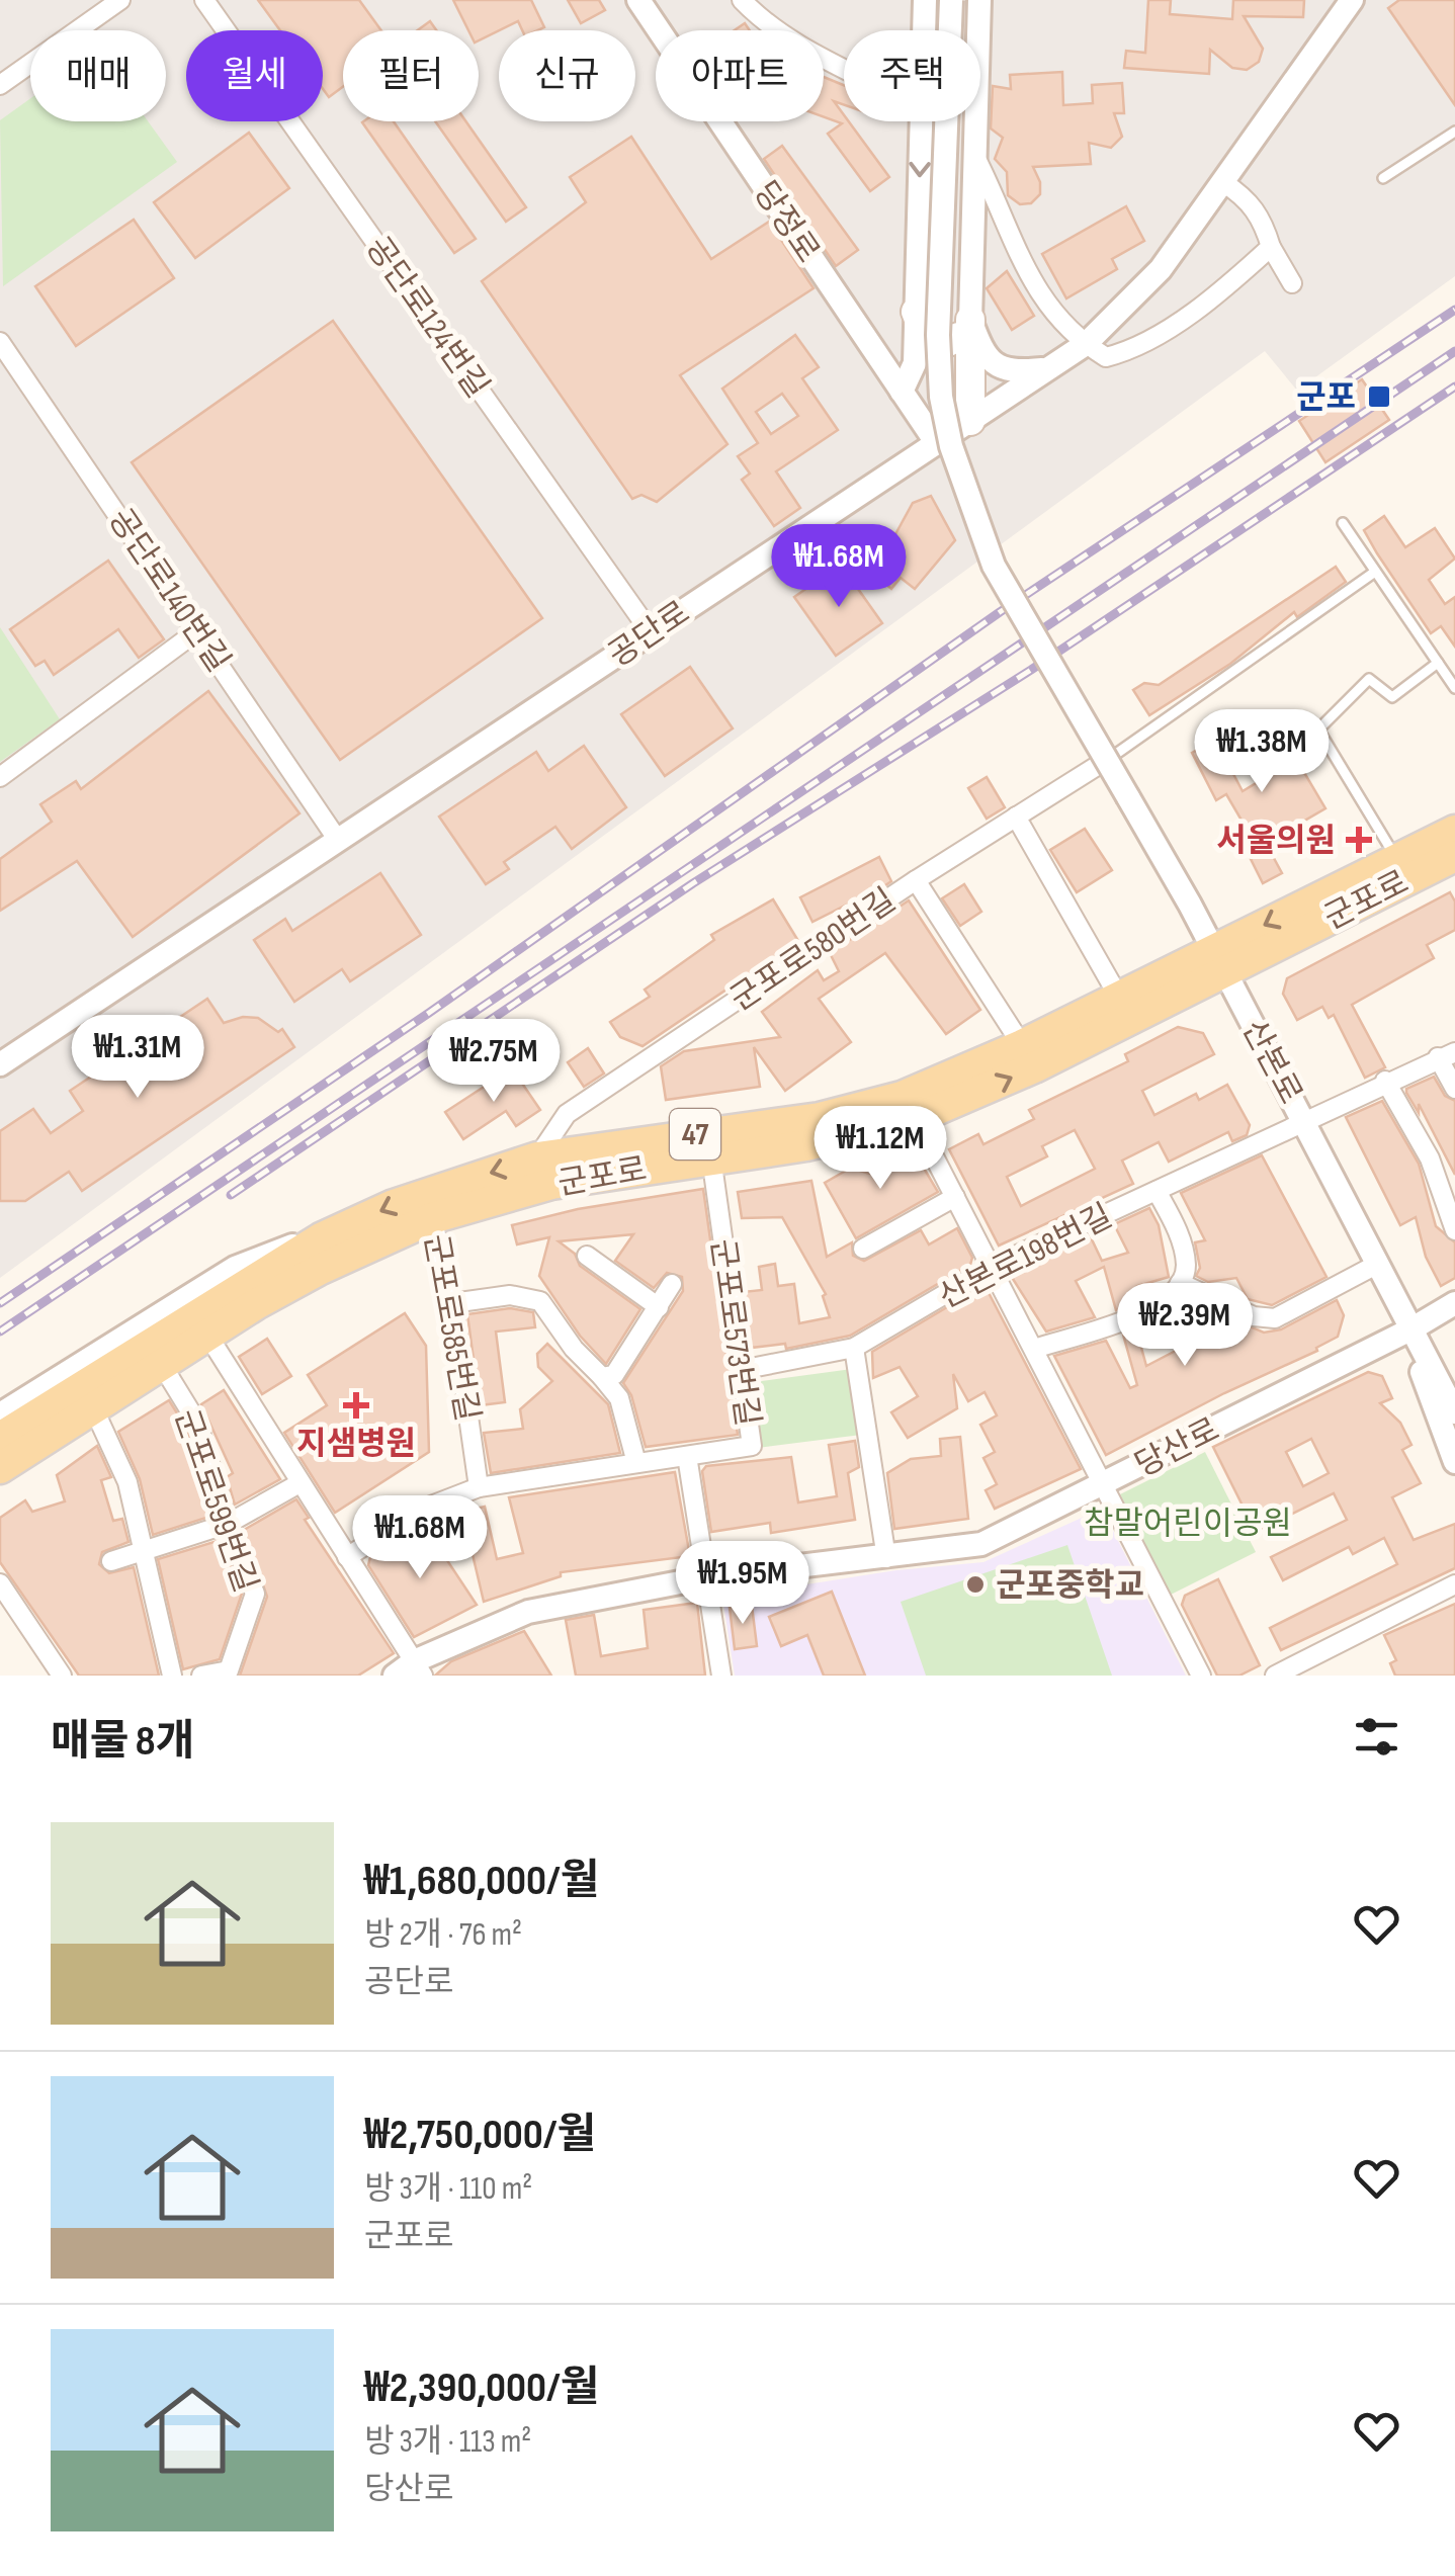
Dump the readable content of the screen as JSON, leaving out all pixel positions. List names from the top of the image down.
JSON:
{
  "streets": {
    "main road": ["군포로", "47"],
    "street": [
      "당정로",
      "공단로124번길",
      "공단로140번길",
      "공단로",
      "군포로580번길",
      "산본로",
      "산본로198번길",
      "군포로585번길",
      "군포로573번길",
      "당산로",
      "군포로599번길"
    ]
  },
  "crossings": [
    ["당정로", "공단로"],
    ["공단로124번길", "공단로"],
    ["공단로140번길", "공단로"],
    ["군포로", "군포로580번길"],
    ["군포로", "산본로"],
    ["군포로", "군포로585번길"],
    ["군포로", "군포로573번길"],
    ["군포로", "군포로599번길"],
    ["산본로", "산본로198번길"],
    ["산본로", "당산로"],
    ["산본로198번길", "군포로573번길"],
    ["군포로585번길", "군포로573번길"]
  ],
  "parks": ["참말어린이공원"],
  "places": {
    "transit": ["군포"],
    "health": ["서울의원", "지샘병원"],
    "other": ["군포중학교"]
  },
  "page": {
    "chip": [
      "매매",
      "월세",
      "필터",
      "신규",
      "아파트",
      "주택"
    ],
    "price": [
      "₩1.68M",
      "₩1.38M",
      "₩1.31M",
      "₩2.75M",
      "₩1.12M",
      "₩2.39M",
      "₩1.68M",
      "₩1.95M"
    ],
    "heading": "매물 8개",
    "list": [
      {
        "name": "₩1,680,000/월",
        "note": "방 2개 · 76 m² · 공단로"
      },
      {
        "name": "₩2,750,000/월",
        "note": "방 3개 · 110 m² · 군포로"
      },
      {
        "name": "₩2,390,000/월",
        "note": "방 3개 · 113 m² · 당산로"
      }
    ]
  }
}
